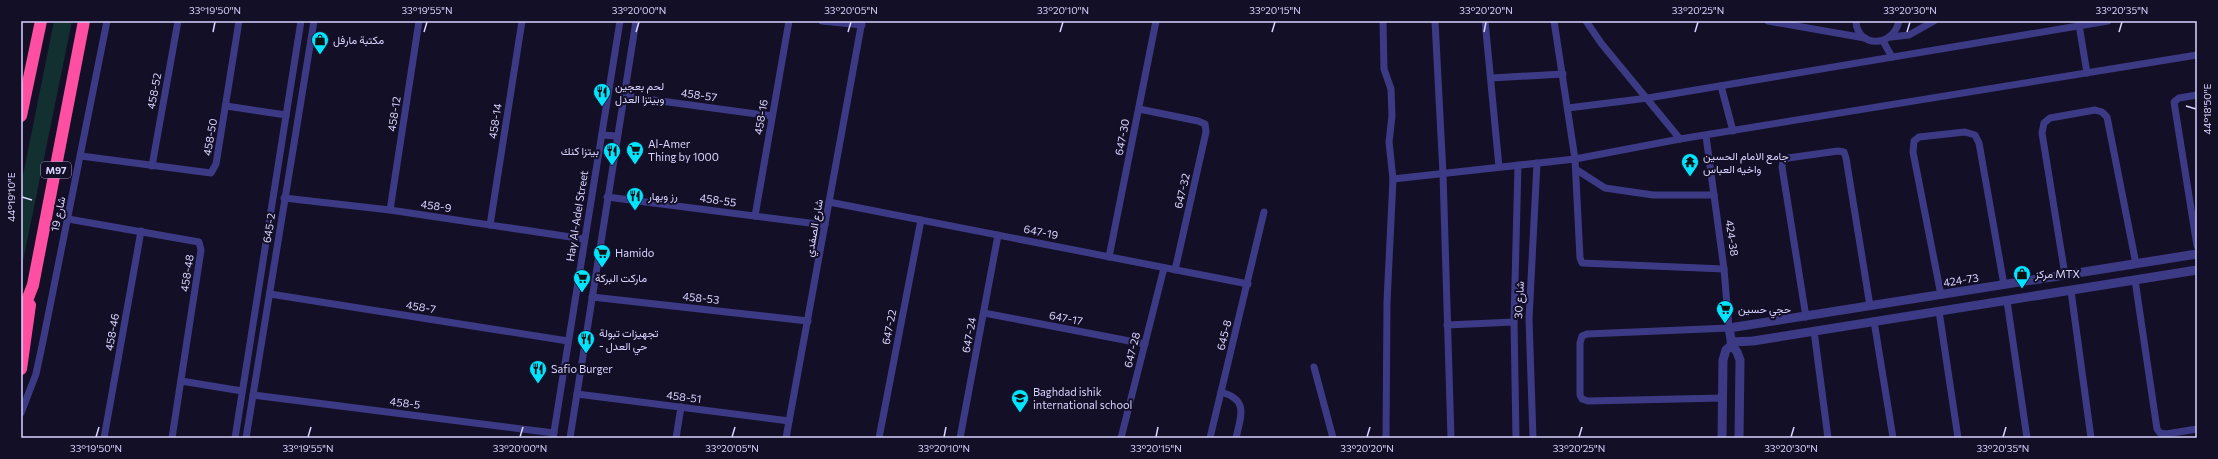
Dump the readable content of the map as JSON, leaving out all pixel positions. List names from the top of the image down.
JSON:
{
  "streets": {
    "highway": ["M97"],
    "street": [
      "458-52",
      "458-57",
      "458-12",
      "458-16",
      "458-14",
      "458-50",
      "647-30",
      "647-32",
      "458-55",
      "458-9",
      "شارع 19",
      "Hay Al-Adel Street",
      "645-2",
      "شارع الصفدي",
      "647-19",
      "424-38",
      "458-48",
      "424-73",
      "458-53",
      "شارع 30",
      "458-7",
      "647-17",
      "647-22",
      "458-46",
      "647-24",
      "645-8",
      "647-28",
      "458-51",
      "458-5"
    ]
  },
  "crossings": [
    ["458-52", "458-50"],
    ["458-57", "458-16"],
    ["458-12", "458-9"],
    ["458-16", "458-55"],
    ["458-14", "458-9"],
    ["458-50", "شارع 19"],
    ["647-30", "647-32"],
    ["647-30", "647-19"],
    ["647-32", "647-19"],
    ["458-55", "شارع الصفدي"],
    ["458-9", "Hay Al-Adel Street"],
    ["458-9", "645-2"],
    ["شارع 19", "458-48"],
    ["Hay Al-Adel Street", "458-7"],
    ["Hay Al-Adel Street", "458-5"],
    ["645-2", "458-7"],
    ["645-2", "458-5"],
    ["شارع الصفدي", "647-19"],
    ["شارع الصفدي", "458-53"],
    ["شارع الصفدي", "458-51"],
    ["647-19", "647-22"],
    ["647-19", "647-24"],
    ["647-19", "645-8"],
    ["647-19", "647-28"],
    ["424-38", "424-73"],
    ["458-48", "458-46"],
    ["647-17", "647-24"],
    ["647-17", "647-28"]
  ],
  "places": {
    "shop": ["مكتبة مارفل", "مركز MTX"],
    "restaurant": [
      "لحم بعجين وبيتزا العدل",
      "بيتزا كنك",
      "رز وبهار",
      "تجهيزات تبولة - حي العدل",
      "Safio Burger"
    ],
    "supermarket": [
      "Al-Amer Thing by 1000",
      "Hamido",
      "ماركت البركة",
      "حجي حسين"
    ],
    "temple": ["جامع الامام الحسين واخيه العباس"],
    "school or university": ["Baghdad ishik international school"]
  },
  "coordinates": [
    "33°19'50\"N",
    "33°19'55\"N",
    "33°20'00\"N",
    "33°20'05\"N",
    "33°20'10\"N",
    "33°20'15\"N",
    "33°20'20\"N",
    "33°20'25\"N",
    "33°20'30\"N",
    "33°20'35\"N",
    "44°18'50\"E",
    "44°19'10\"E"
  ]
}
